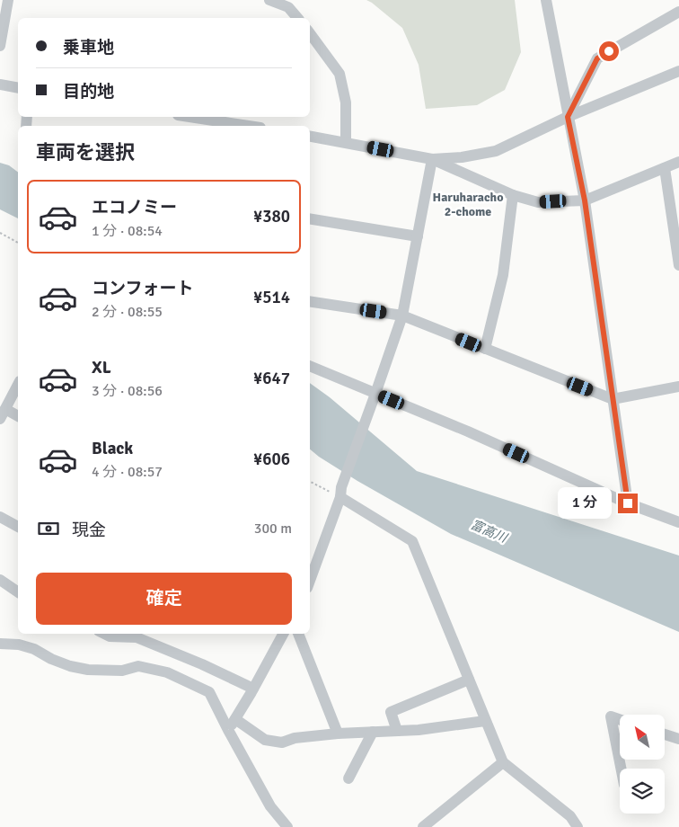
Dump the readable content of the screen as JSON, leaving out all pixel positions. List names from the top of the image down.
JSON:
{
  "districts": ["Haruharacho 2-chome"],
  "water": ["富高川"],
  "north": "top left",
  "page": {
    "banner": ["乗車地", "目的地"],
    "heading": "車両を選択",
    "list": [
      {
        "name": "エコノミー",
        "note": "1 分 · 08:54",
        "value": "¥380"
      },
      {
        "name": "コンフォート",
        "note": "2 分 · 08:55",
        "value": "¥514"
      },
      {
        "name": "XL",
        "note": "3 分 · 08:56",
        "value": "¥647"
      },
      {
        "name": "Black",
        "note": "4 分 · 08:57",
        "value": "¥606"
      }
    ],
    "bubble": "1 分",
    "pay": ["現金", "300 m"],
    "buttons": "確定"
  }
}
